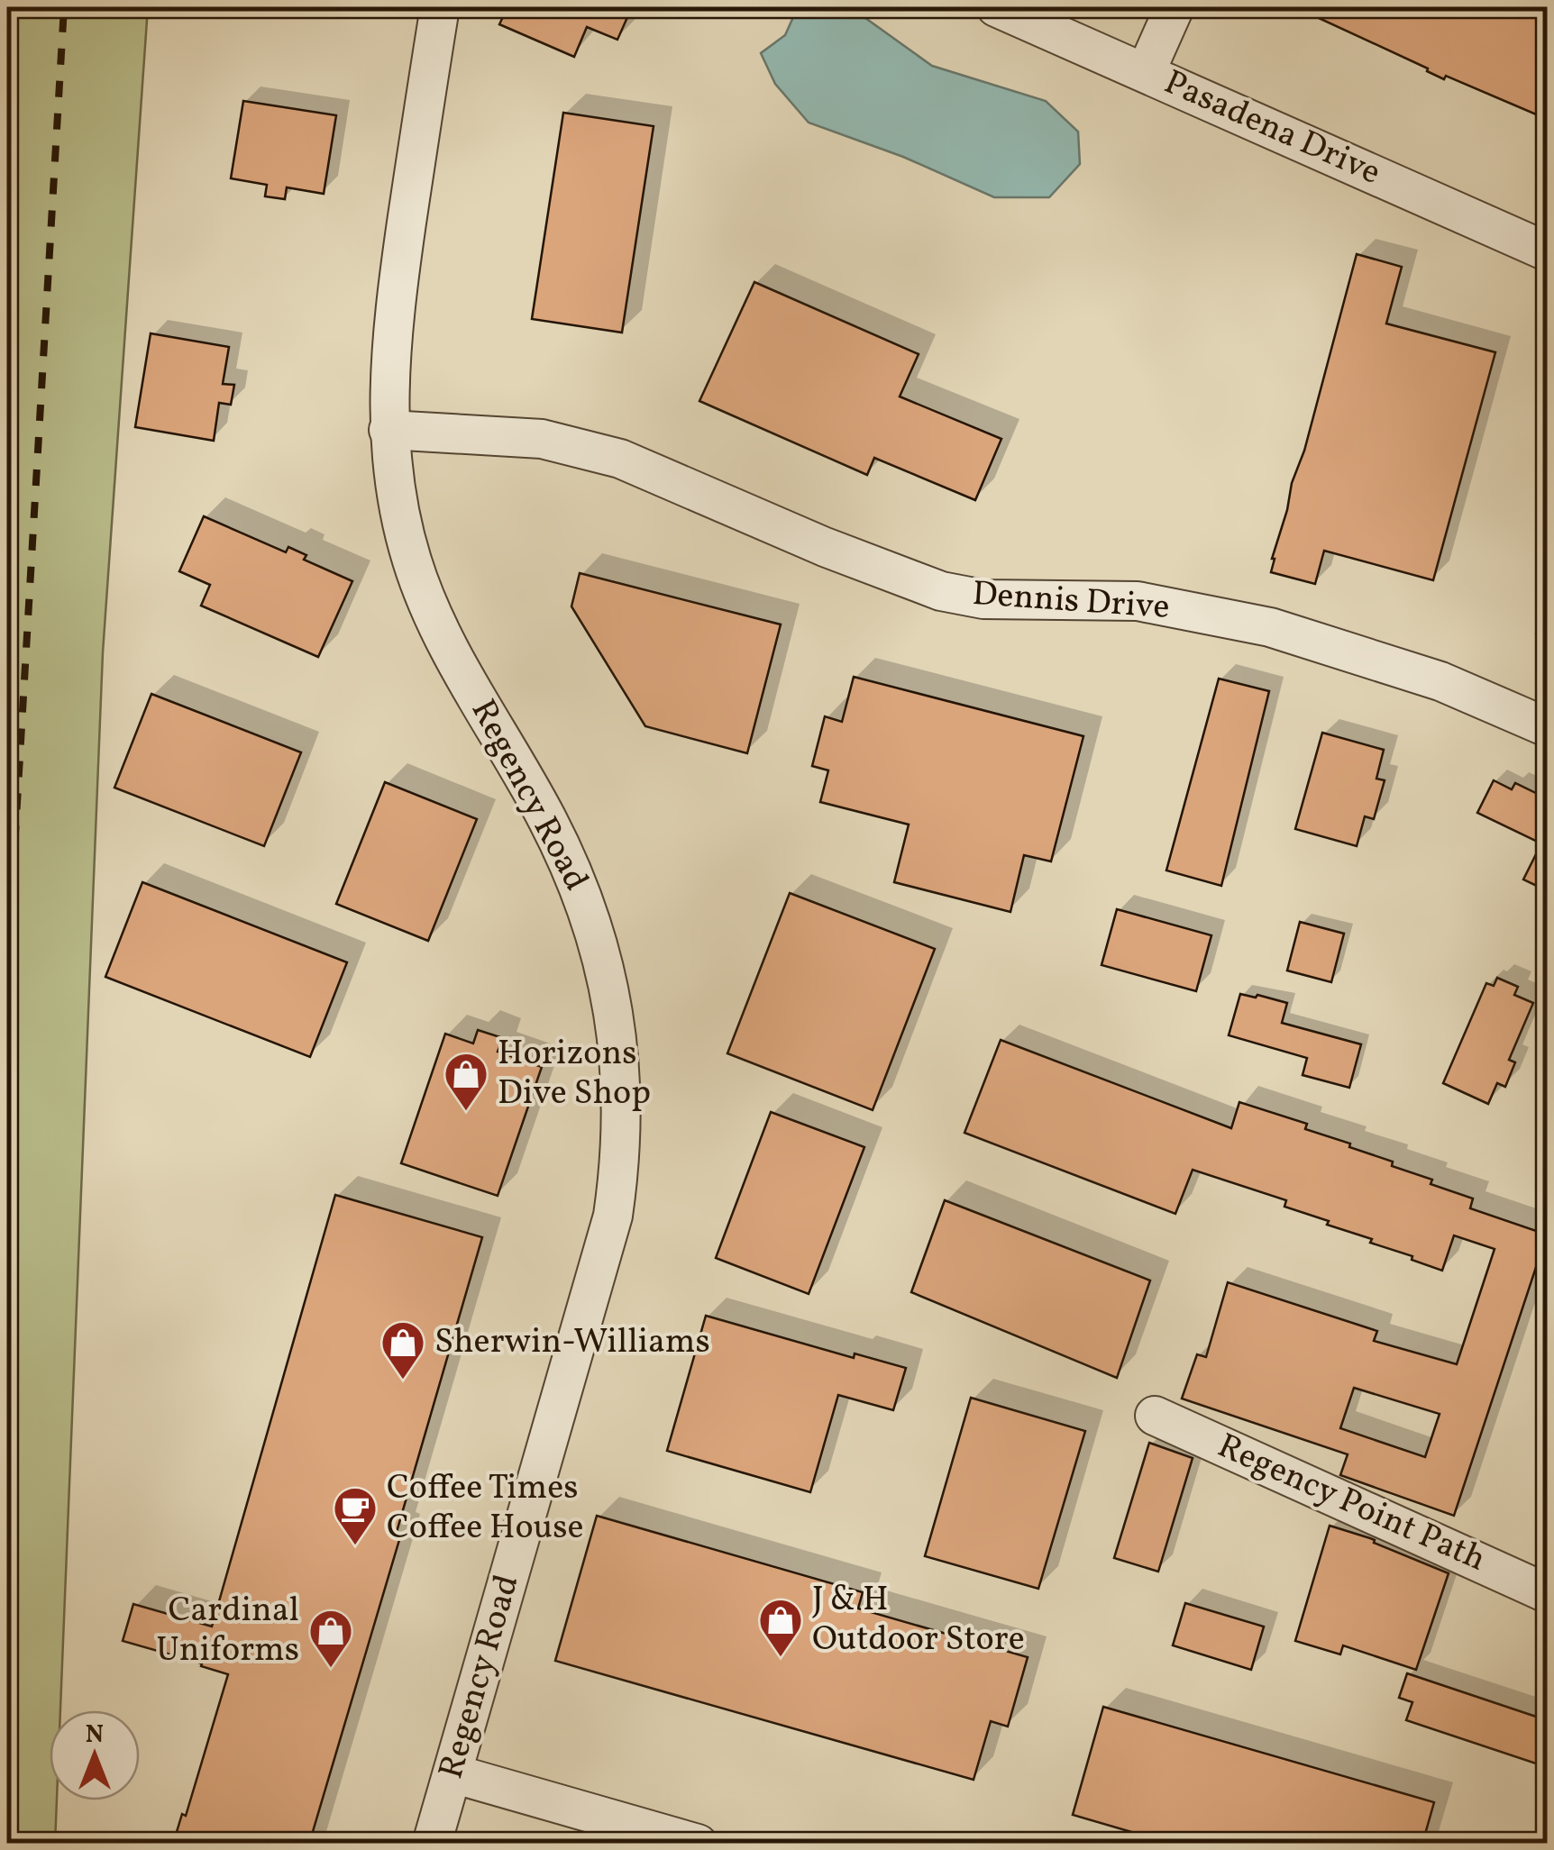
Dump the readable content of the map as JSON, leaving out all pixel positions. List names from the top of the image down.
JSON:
{
  "streets": {
    "street": [
      "Pasadena Drive",
      "Dennis Drive",
      "Regency Road",
      "Regency Point Path"
    ]
  },
  "crossings": [
    ["Dennis Drive", "Regency Road"]
  ],
  "places": {
    "shop": [
      "Horizons Dive Shop",
      "Sherwin-Williams",
      "J & H Outdoor Store",
      "Cardinal Uniforms"
    ],
    "cafe": ["Coffee Times Coffee House"]
  },
  "north": "top"
}
